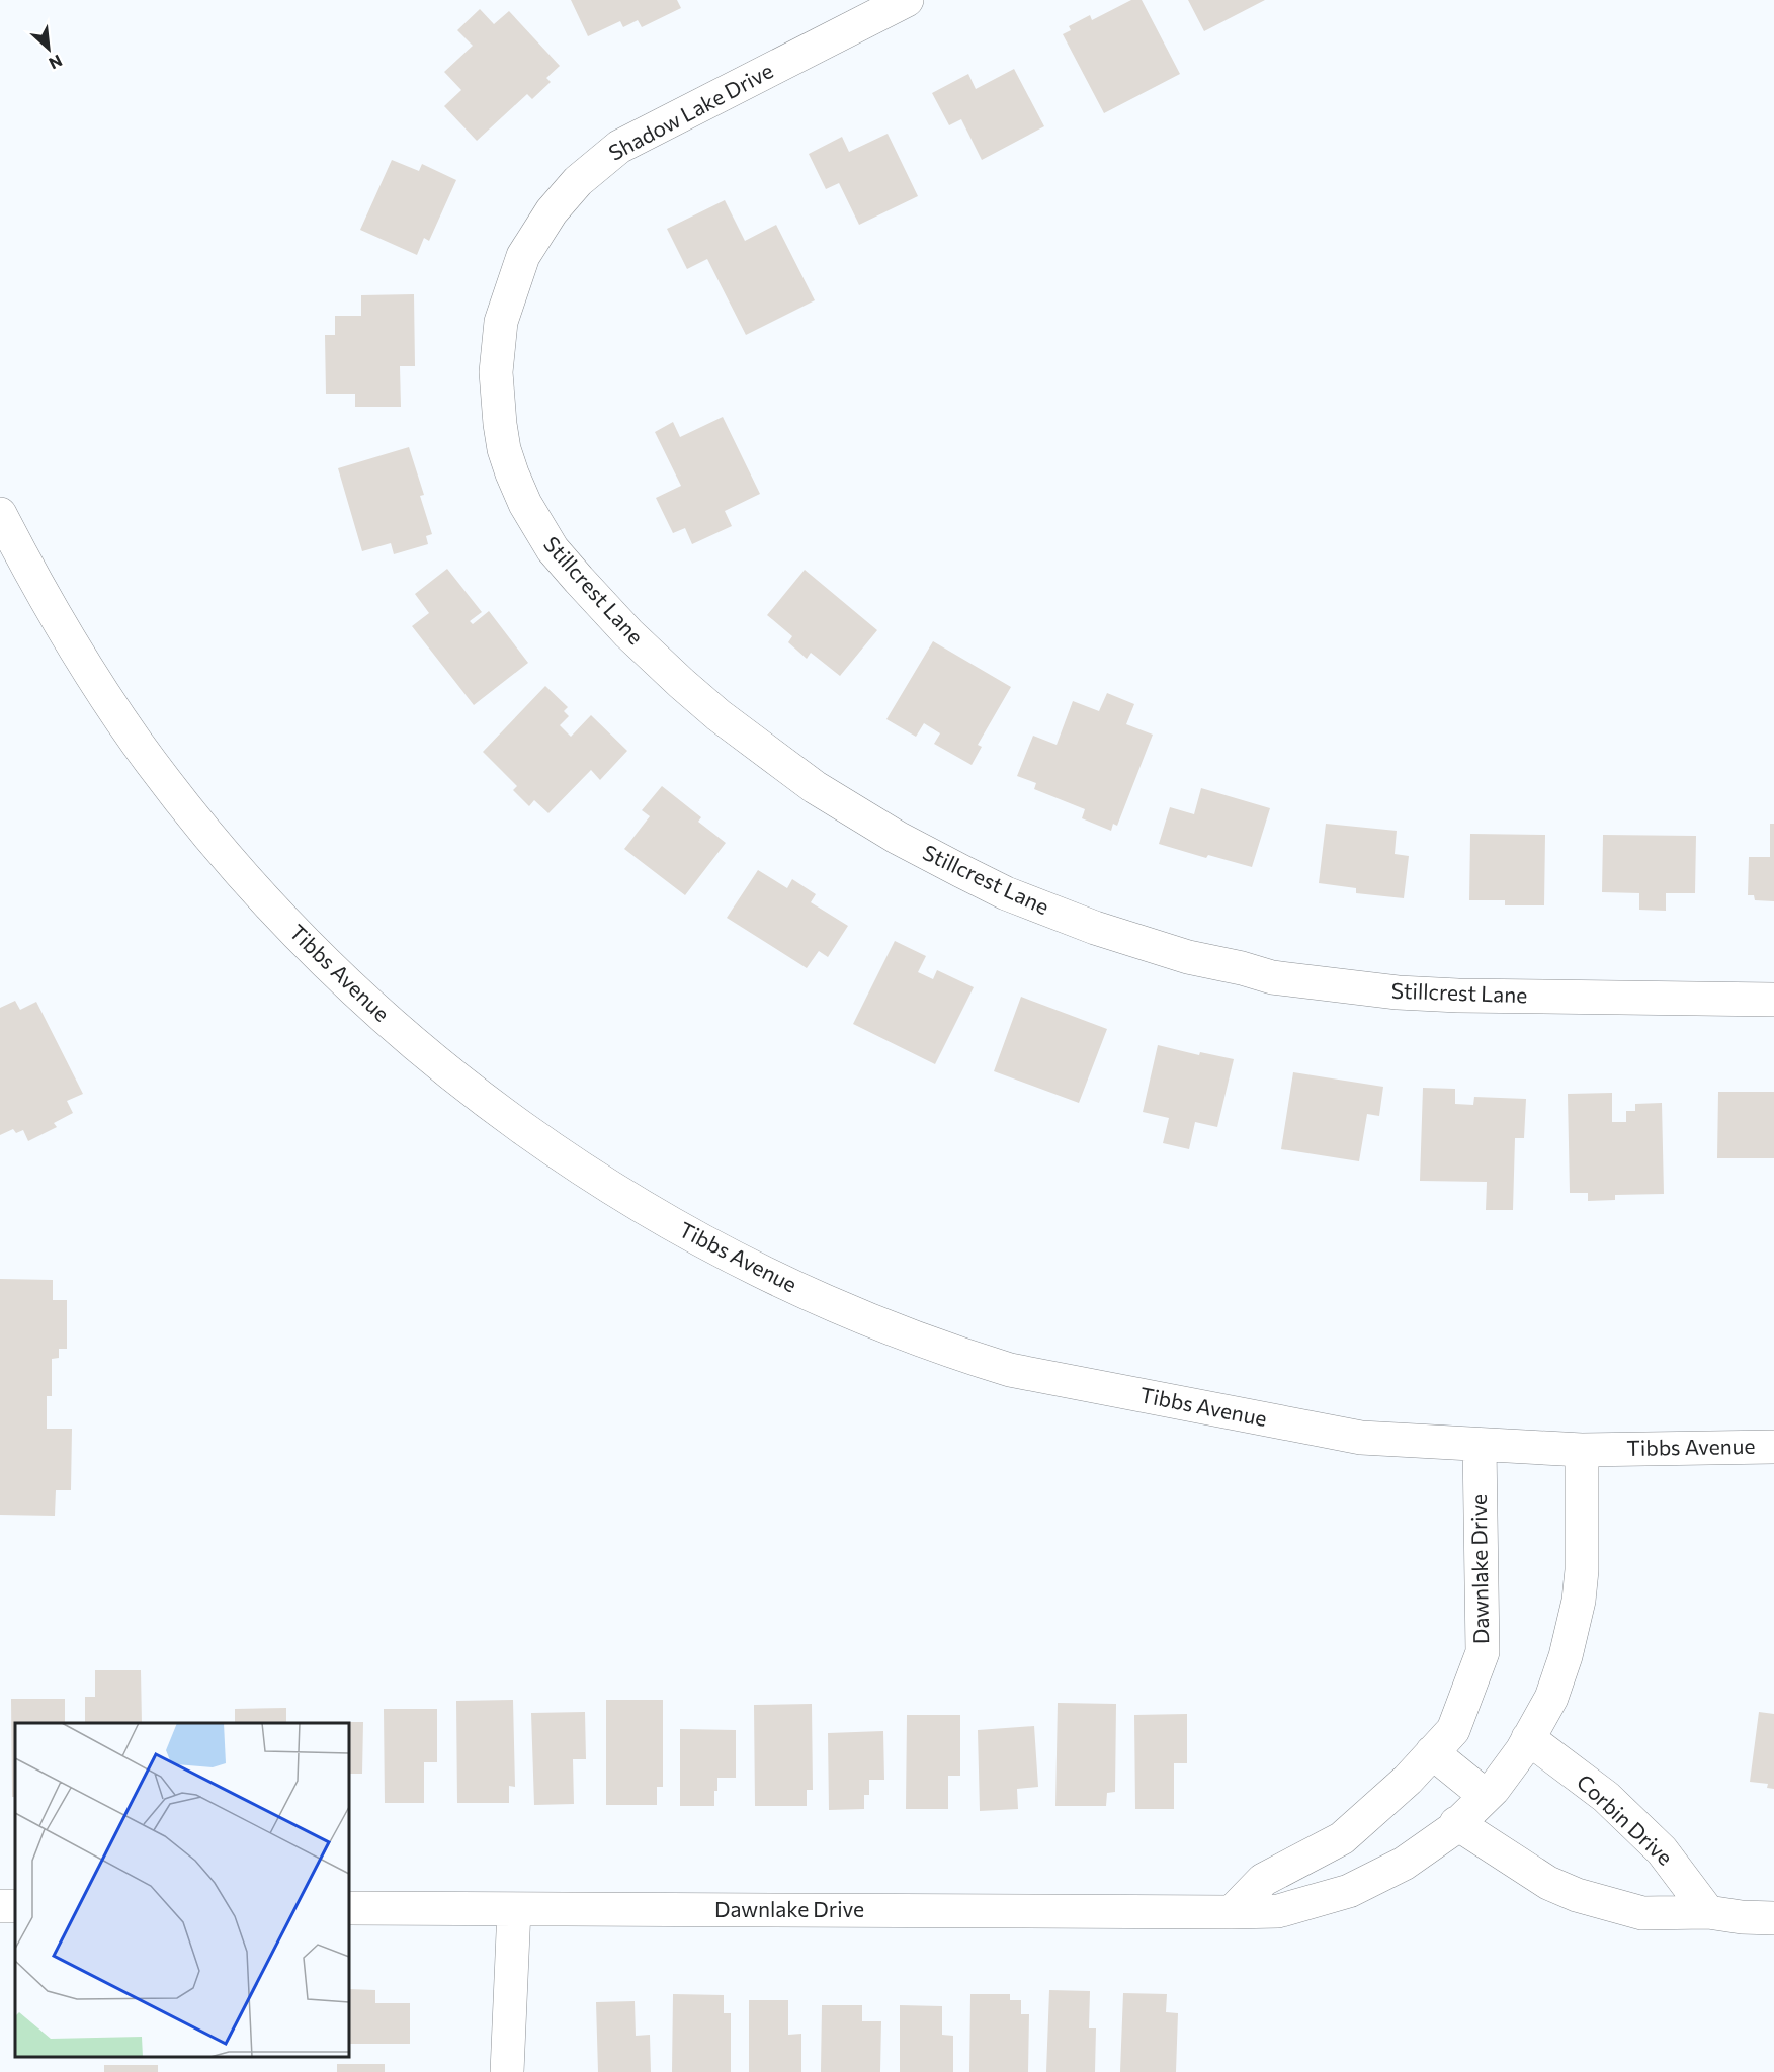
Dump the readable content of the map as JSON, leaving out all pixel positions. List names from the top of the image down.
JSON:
{
  "streets": {
    "street": [
      "Shadow Lake Drive",
      "Stillcrest Lane",
      "Tibbs Avenue",
      "Dawnlake Drive",
      "Corbin Drive"
    ]
  },
  "crossings": [
    ["Shadow Lake Drive", "Stillcrest Lane"],
    ["Tibbs Avenue", "Dawnlake Drive"],
    ["Dawnlake Drive", "Corbin Drive"]
  ],
  "north": "bottom right"
}
